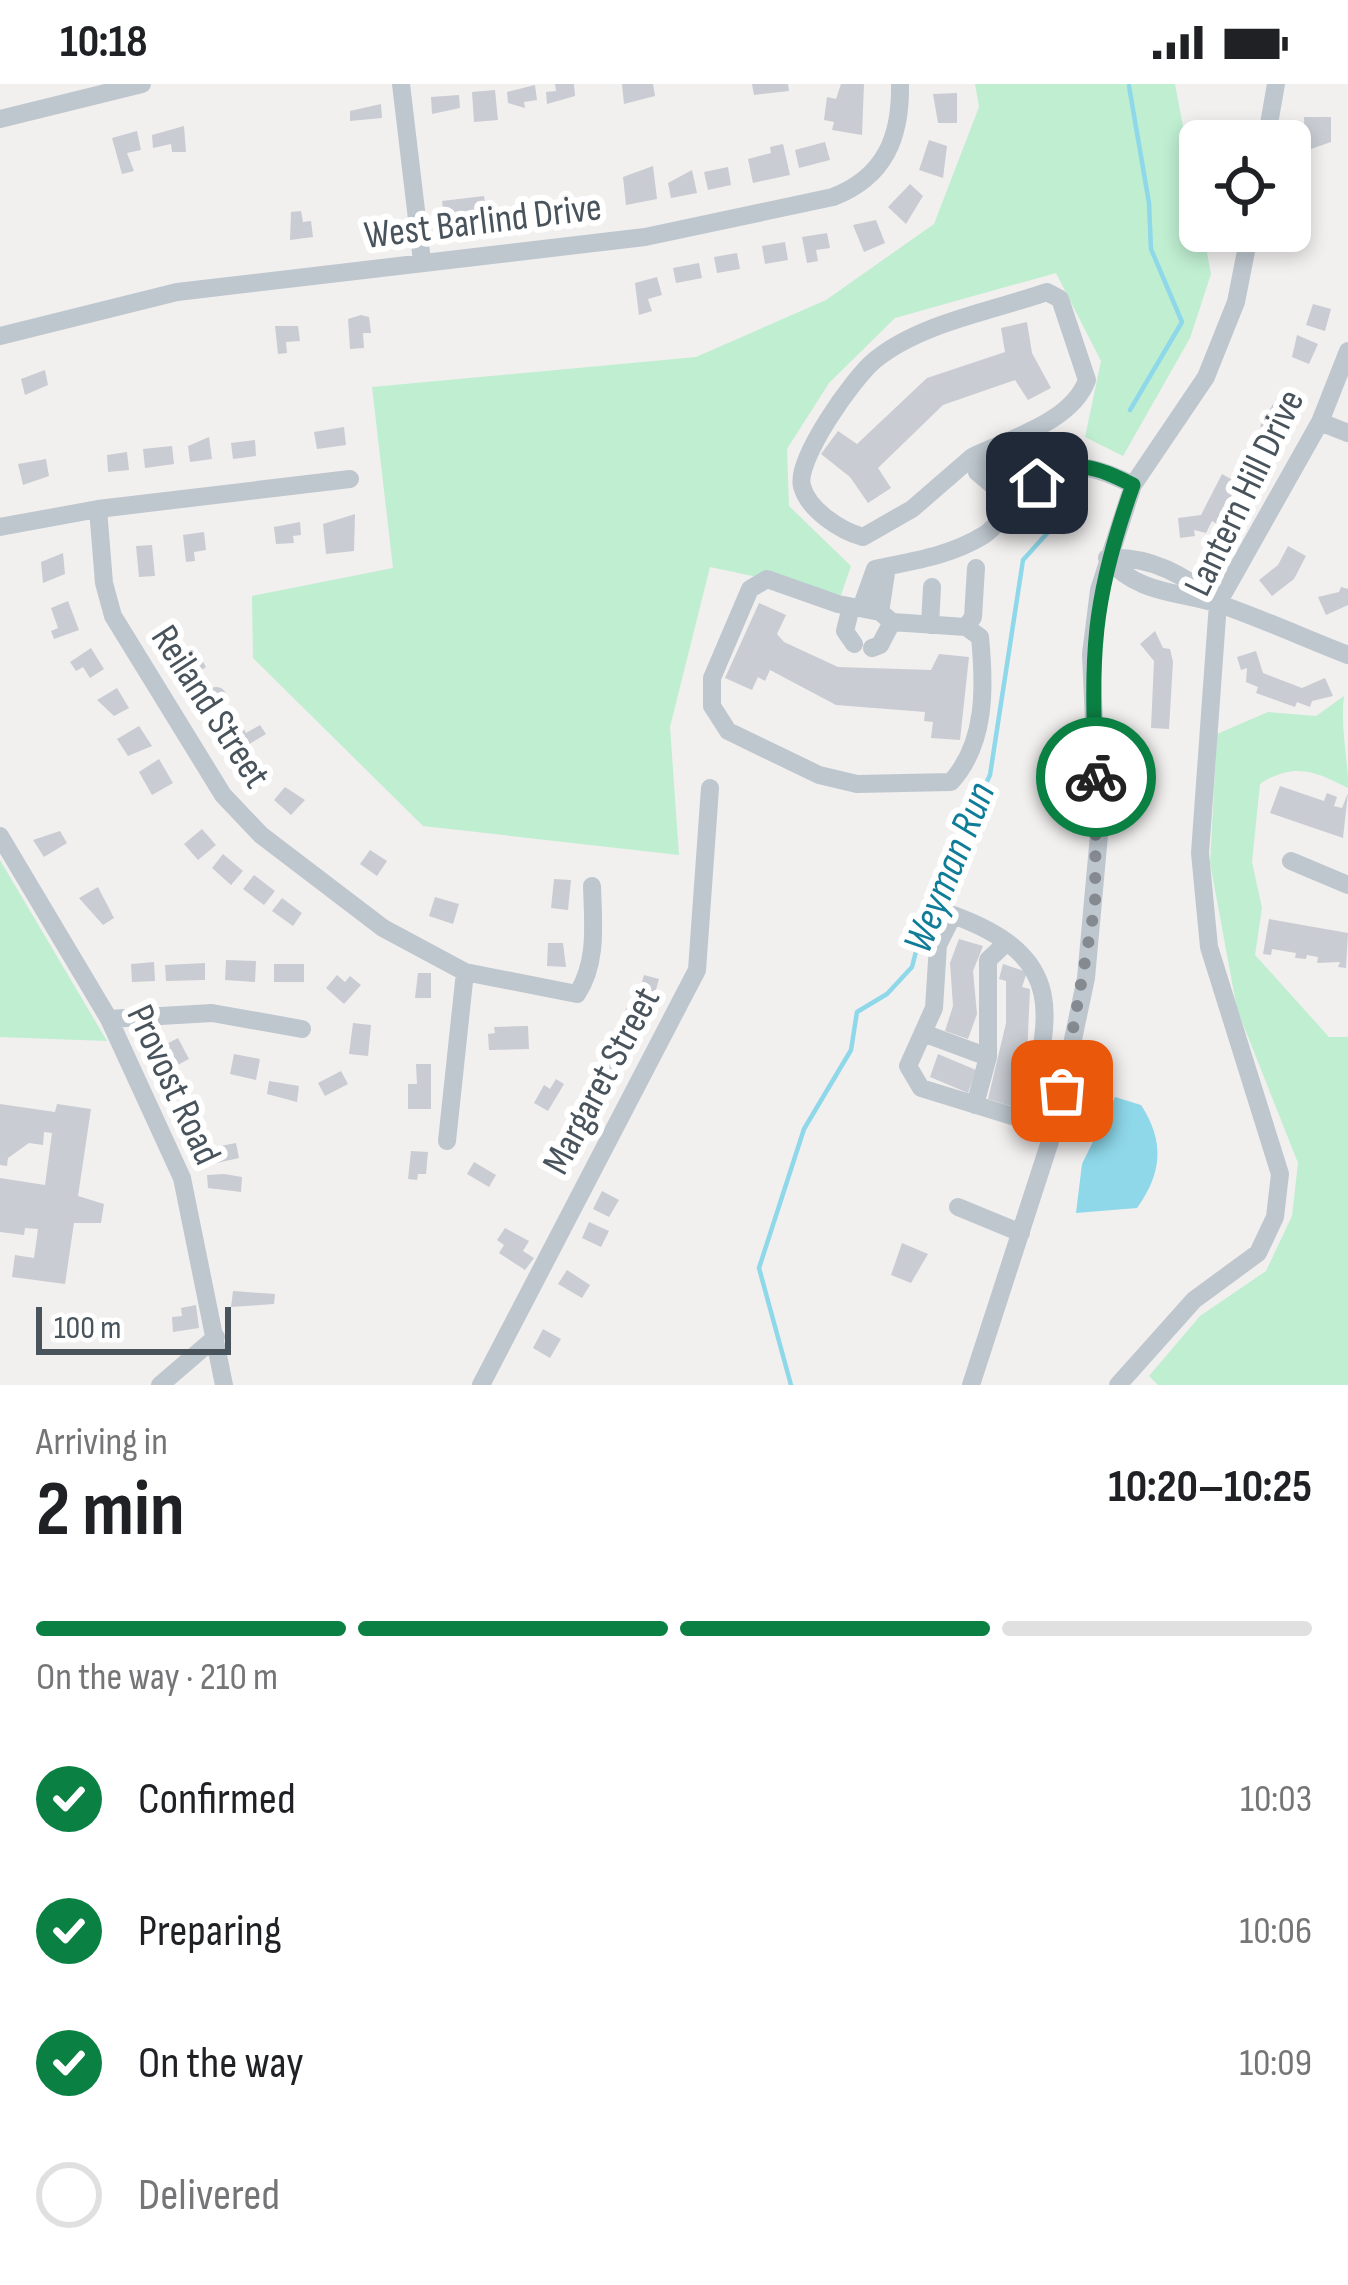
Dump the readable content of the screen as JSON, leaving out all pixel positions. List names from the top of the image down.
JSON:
{
  "streets": {
    "street": [
      "West Barlind Drive",
      "Lantern Hill Drive",
      "Reiland Street",
      "Margaret Street",
      "Provost Road"
    ]
  },
  "water": ["Weyman Run"],
  "scale_bar": "100 m",
  "page": {
    "status": "10:18",
    "scale": "100 m",
    "heading": ["2 min", "Arriving in", "10:20–10:25"],
    "bar": "On the way · 210 m",
    "list": [
      ["Confirmed", "10:03"],
      ["Preparing", "10:06"],
      ["On the way", "10:09"],
      "Delivered"
    ]
  }
}
